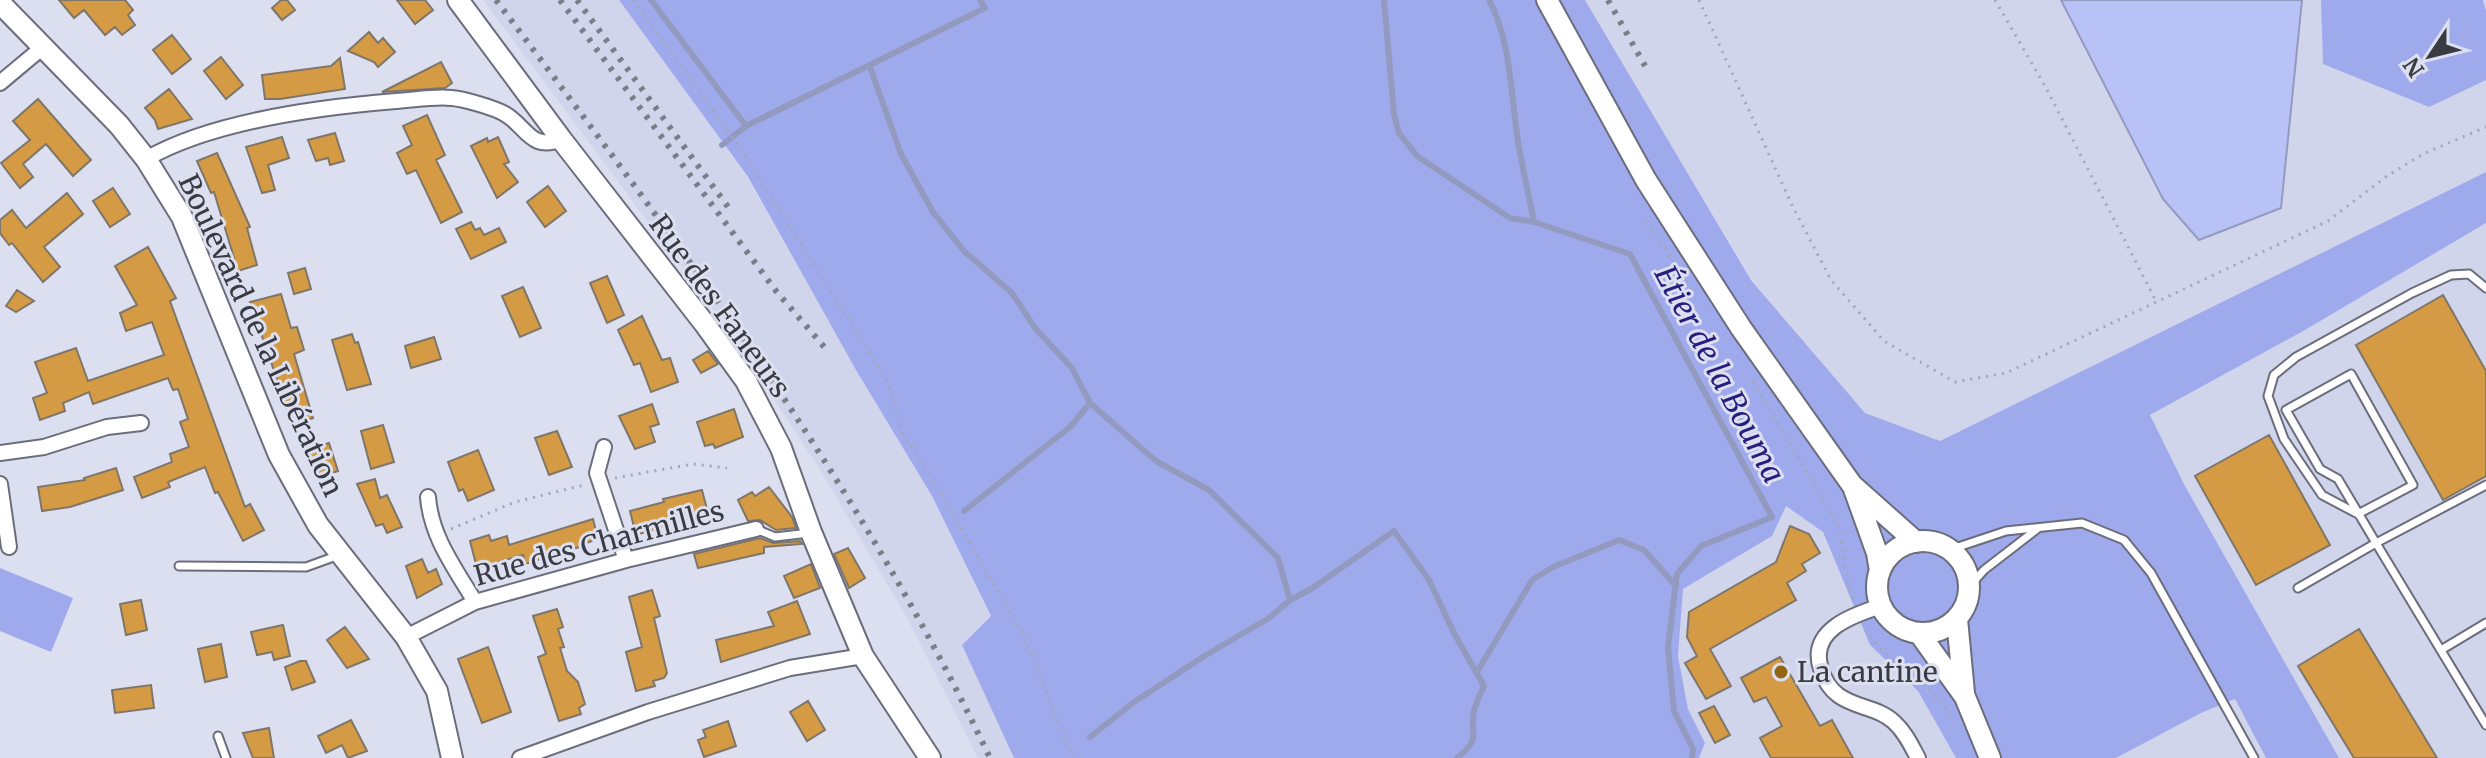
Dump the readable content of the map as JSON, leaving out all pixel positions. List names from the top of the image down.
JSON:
{
  "streets": {
    "street": ["Rue des Faneurs", "Boulevard de la Libération", "Rue des Charmilles"]
  },
  "crossings": [
    ["Rue des Faneurs", "Rue des Charmilles"],
    ["Boulevard de la Libération", "Rue des Charmilles"]
  ],
  "water": ["Étier de la Bouma"],
  "places": ["La cantine"],
  "north": "bottom left"
}
